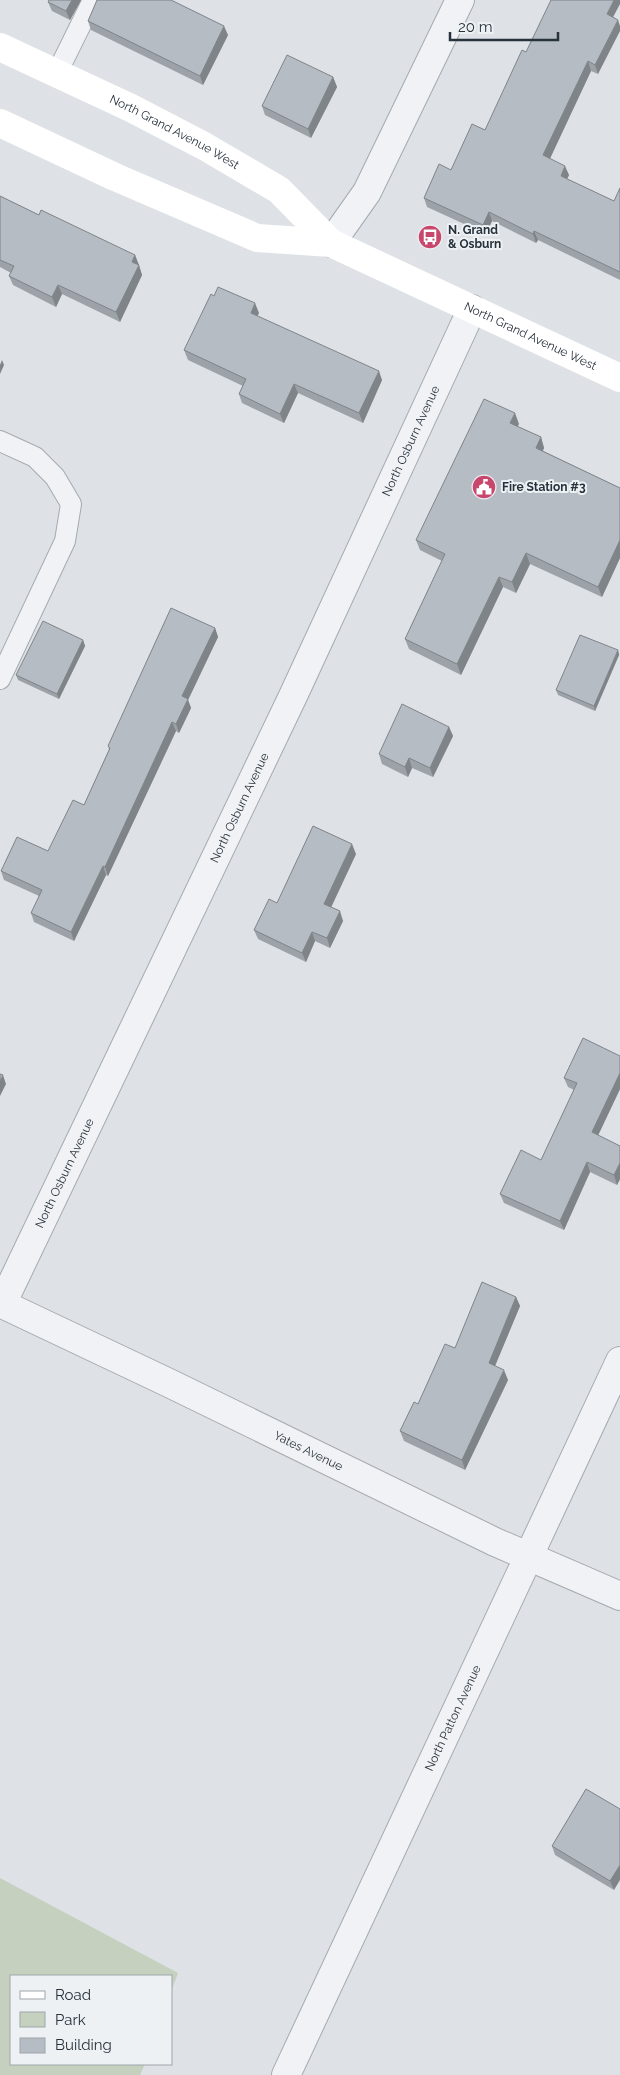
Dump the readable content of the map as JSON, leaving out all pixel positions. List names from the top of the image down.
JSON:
{
  "streets": {
    "main road": ["North Grand Avenue West"],
    "street": ["North Osburn Avenue", "Yates Avenue", "North Patton Avenue"]
  },
  "crossings": [
    ["North Grand Avenue West", "North Osburn Avenue"],
    ["North Osburn Avenue", "Yates Avenue"],
    ["Yates Avenue", "North Patton Avenue"]
  ],
  "places": {
    "bus stop": ["N. Grand & Osburn"],
    "public building": ["Fire Station #3"]
  },
  "legend": ["Road", "Park", "Building"],
  "scale_bar": "20 m"
}
